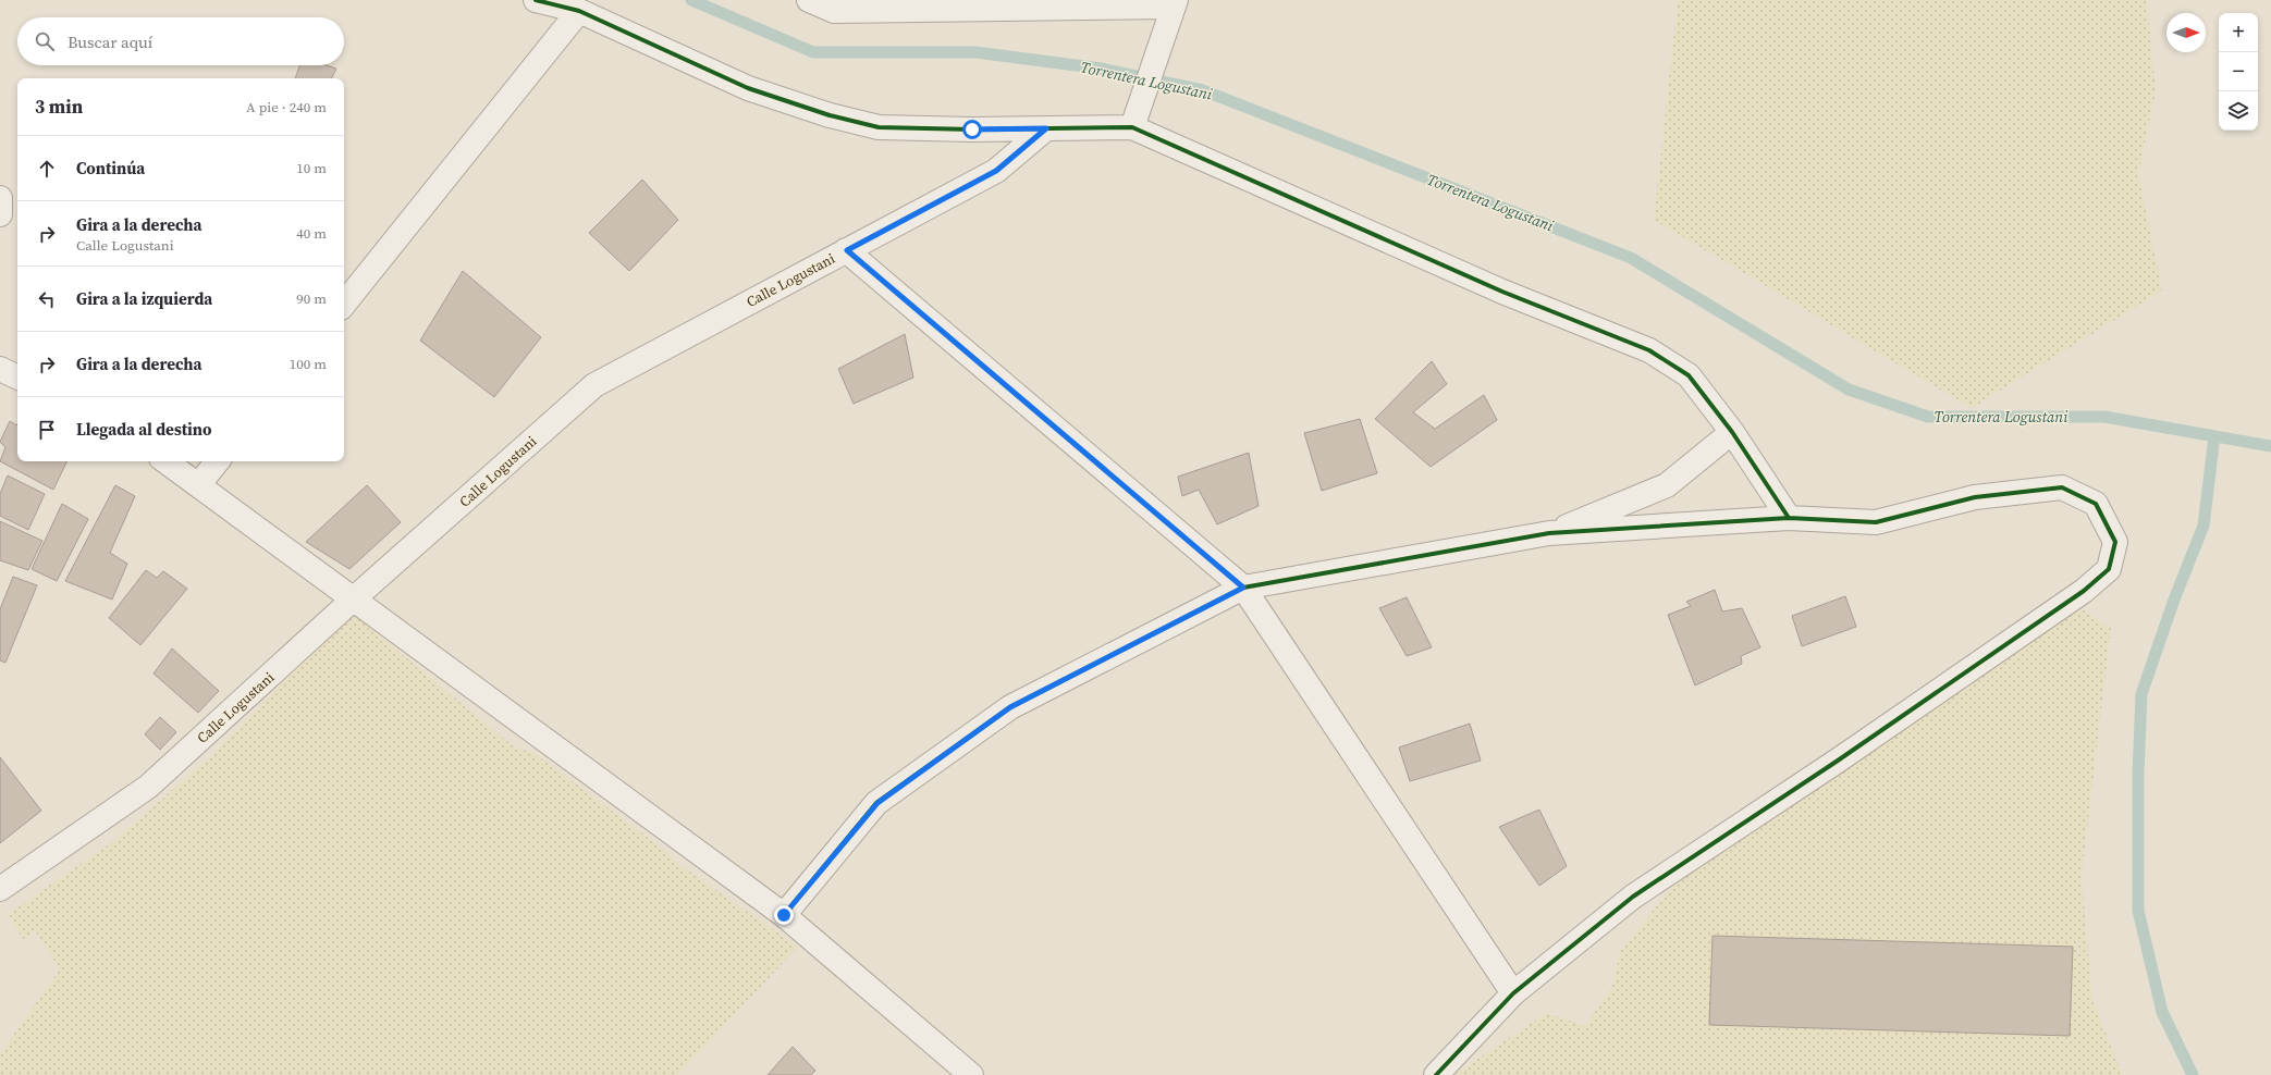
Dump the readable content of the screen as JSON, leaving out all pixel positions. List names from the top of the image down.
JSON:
{
  "streets": {
    "street": ["Calle Logustani"]
  },
  "water": ["Torrentera Logustani"],
  "north": "right",
  "page": {
    "map_buttons": ["+", "−"],
    "search": "Buscar aquí",
    "heading": ["3 min", "A pie · 240 m"],
    "list": [
      ["Continúa", "10 m"],
      ["Gira a la derecha", "Calle Logustani", "40 m"],
      ["Gira a la izquierda", "90 m"],
      ["Gira a la derecha", "100 m"],
      "Llegada al destino"
    ]
  }
}
